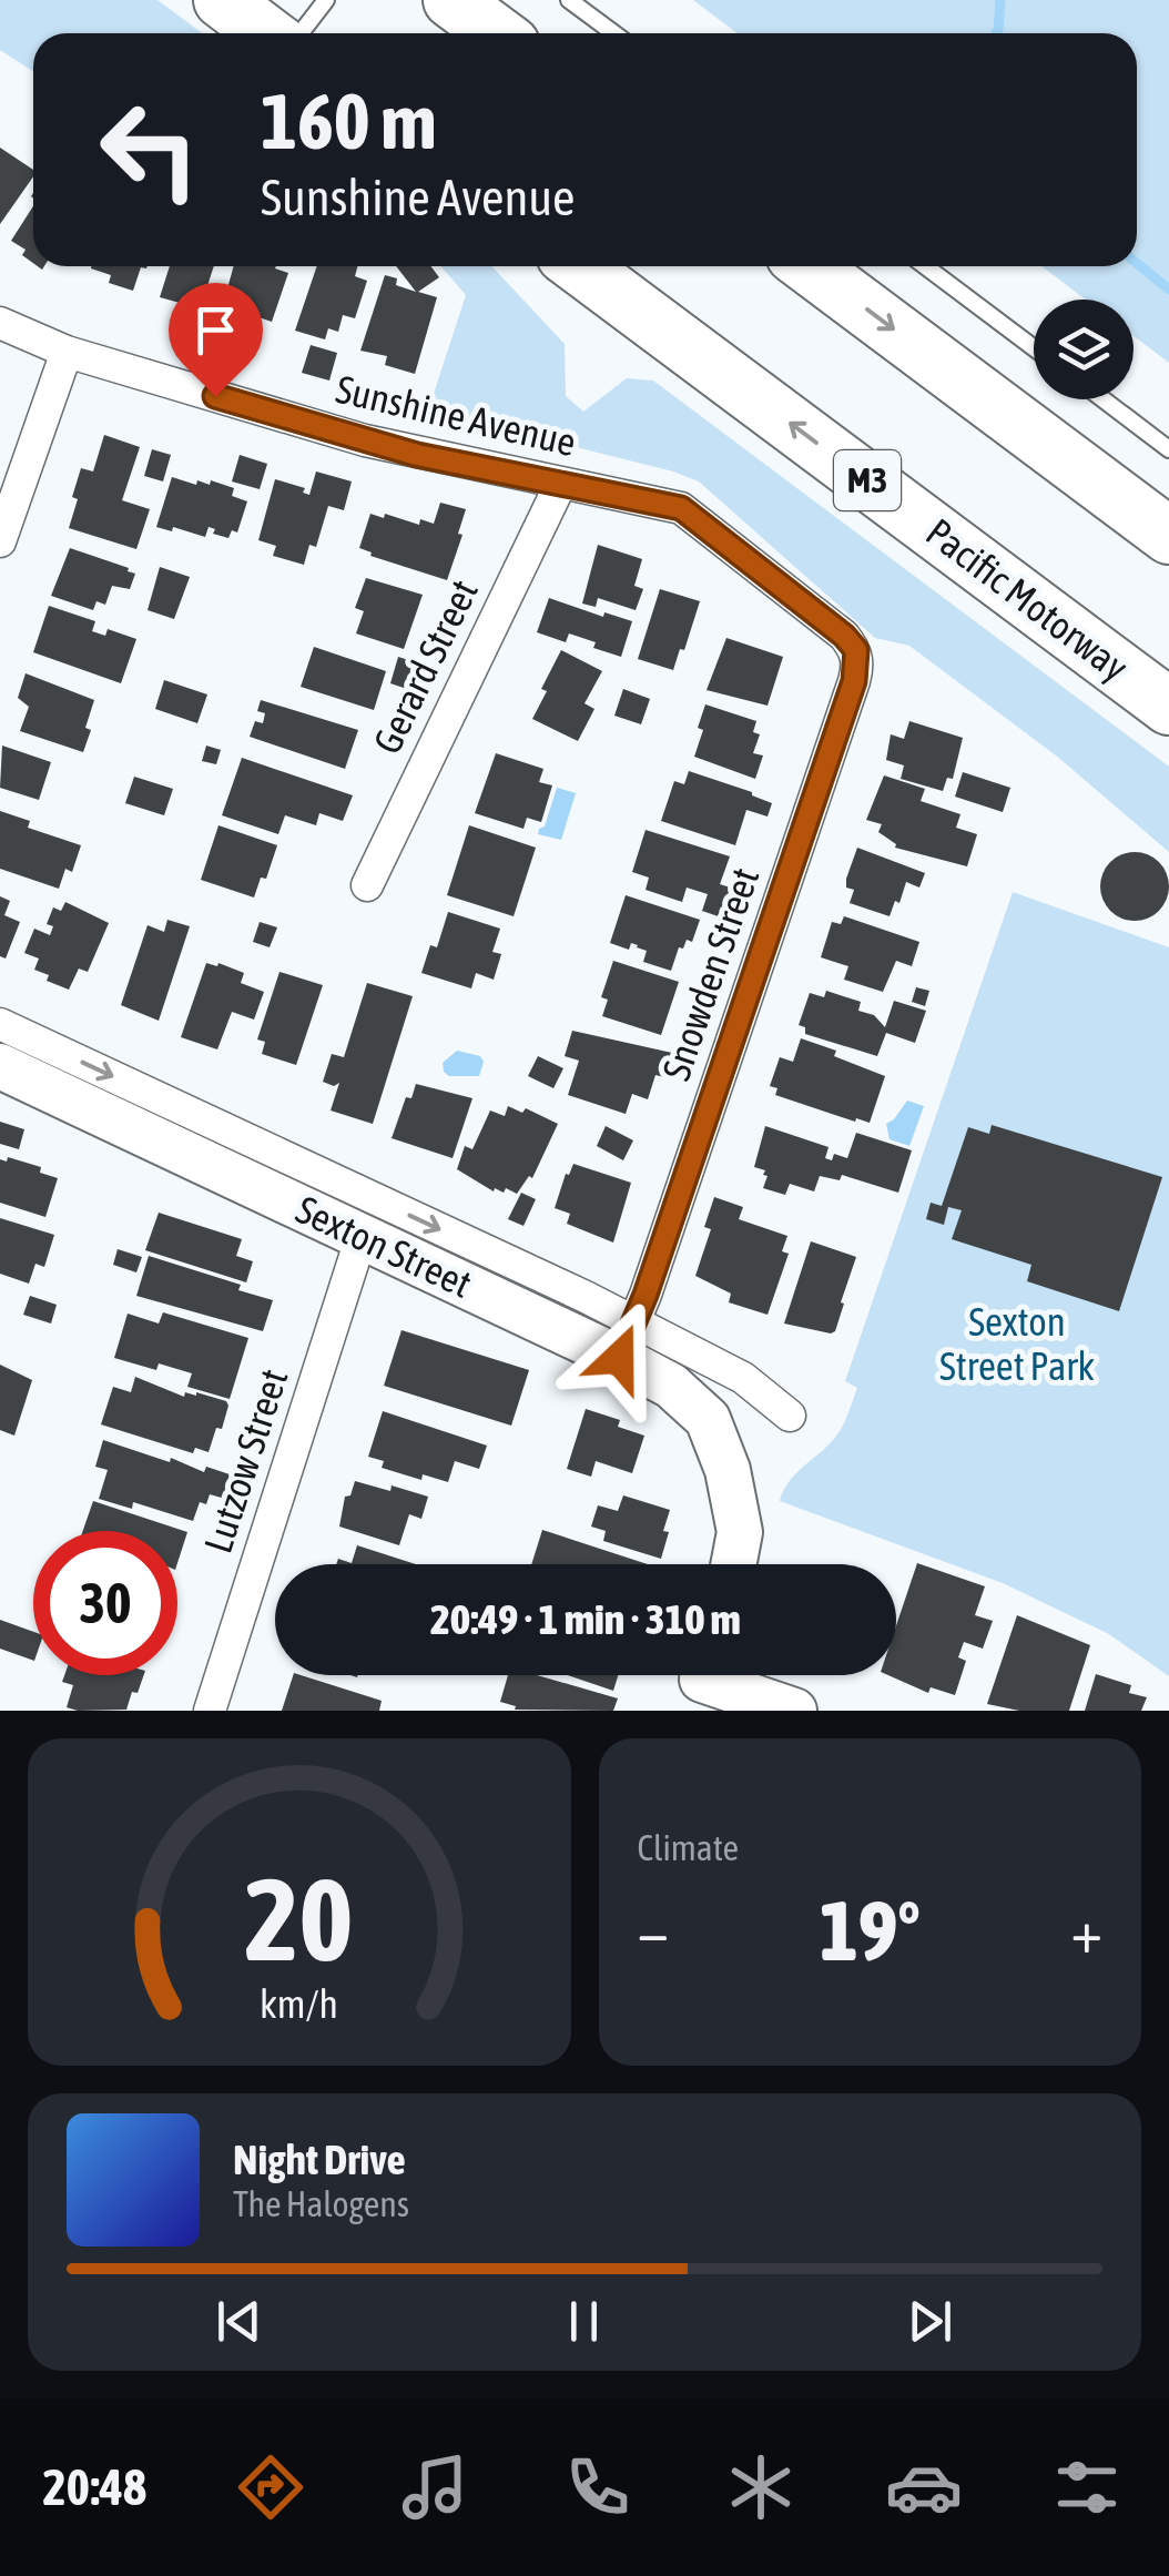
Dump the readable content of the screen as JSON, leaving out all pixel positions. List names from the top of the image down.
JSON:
{
  "streets": {
    "highway": ["M3", "Pacific Motorway"],
    "main road": ["Sexton Street"],
    "street": [
      "Sunshine Avenue",
      "Gerard Street",
      "Snowden Street",
      "Lutzow Street"
    ]
  },
  "crossings": [
    ["Sunshine Avenue", "Gerard Street"],
    ["Sunshine Avenue", "Snowden Street"],
    ["Snowden Street", "Sexton Street"],
    ["Sexton Street", "Lutzow Street"]
  ],
  "one_way": ["Sexton Street"],
  "parks": ["Sexton Street Park"],
  "page": {
    "turn": ["160 m", "Sunshine Avenue"],
    "limit": "30",
    "trip": "20:49 · 1 min · 310 m",
    "tile": "Climate",
    "heat": ["−", "19°", "+"],
    "song": ["Night Drive", "The Halogens"],
    "tabs": "20:48",
    "gauge": ["20", "km/h"]
  }
}
